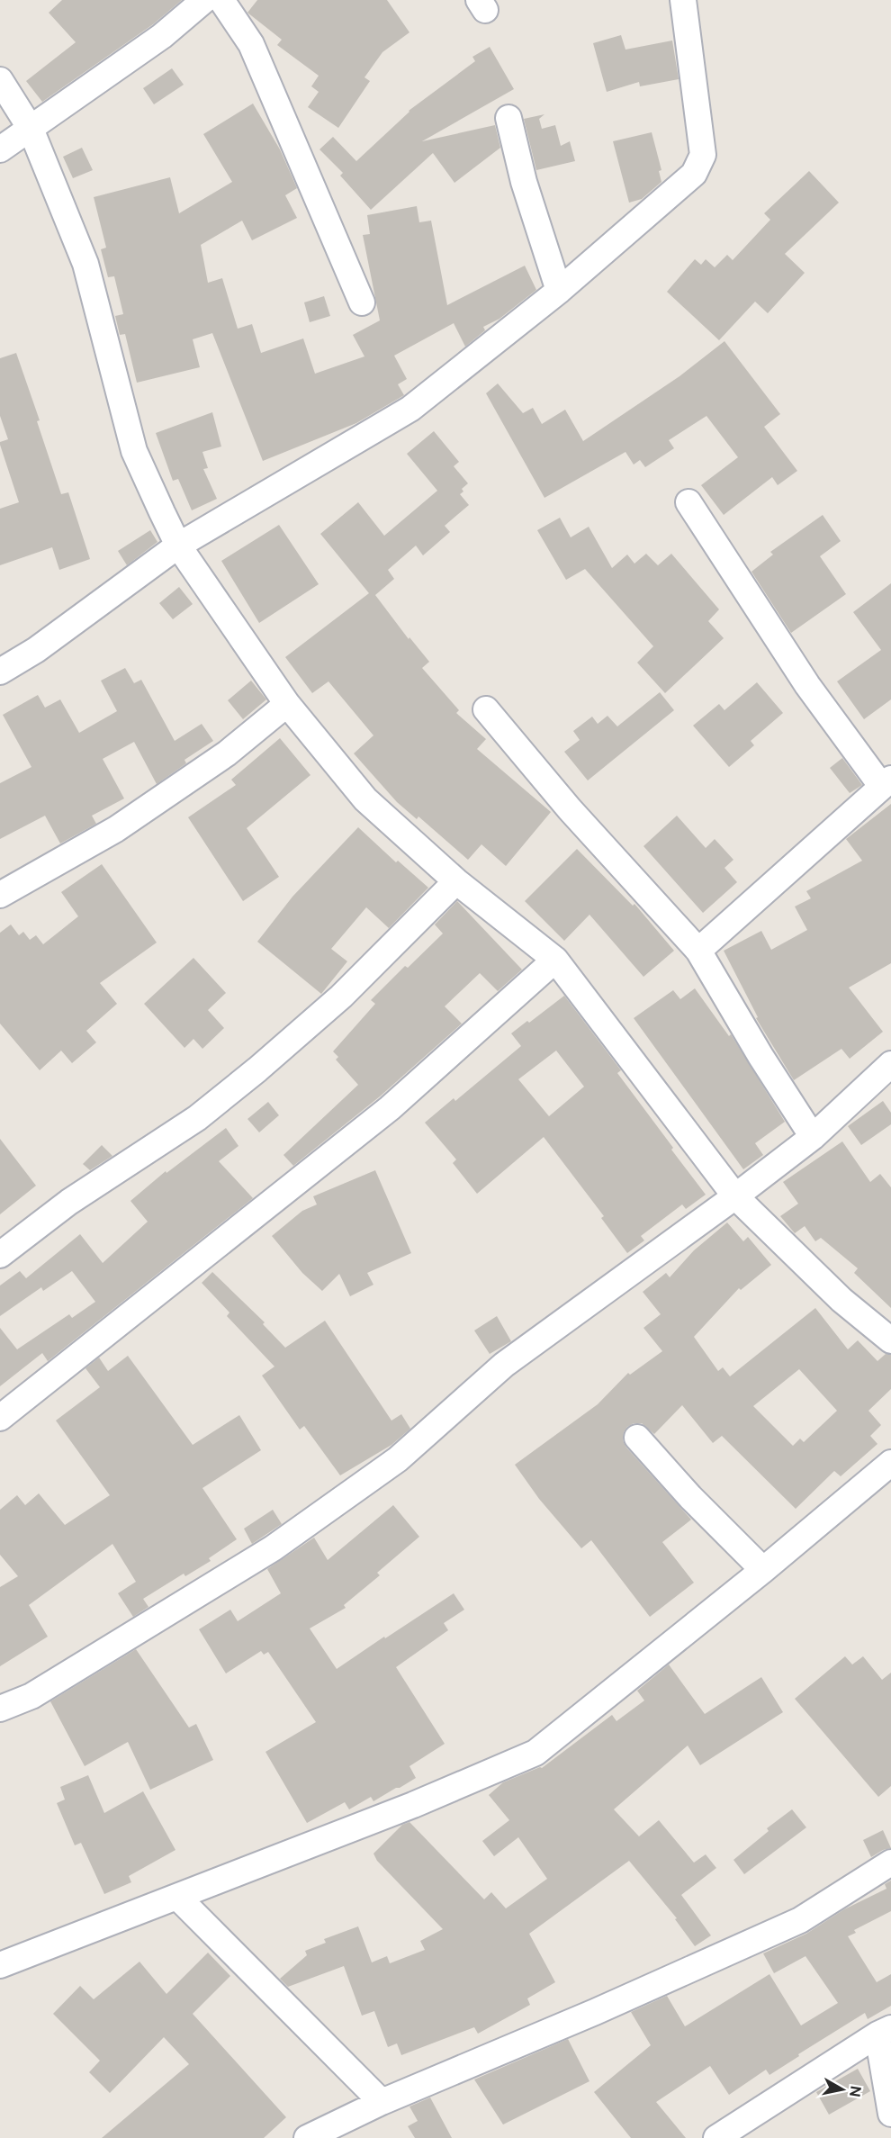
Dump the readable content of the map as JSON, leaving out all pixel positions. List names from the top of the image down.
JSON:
{
  "north": "right"
}
